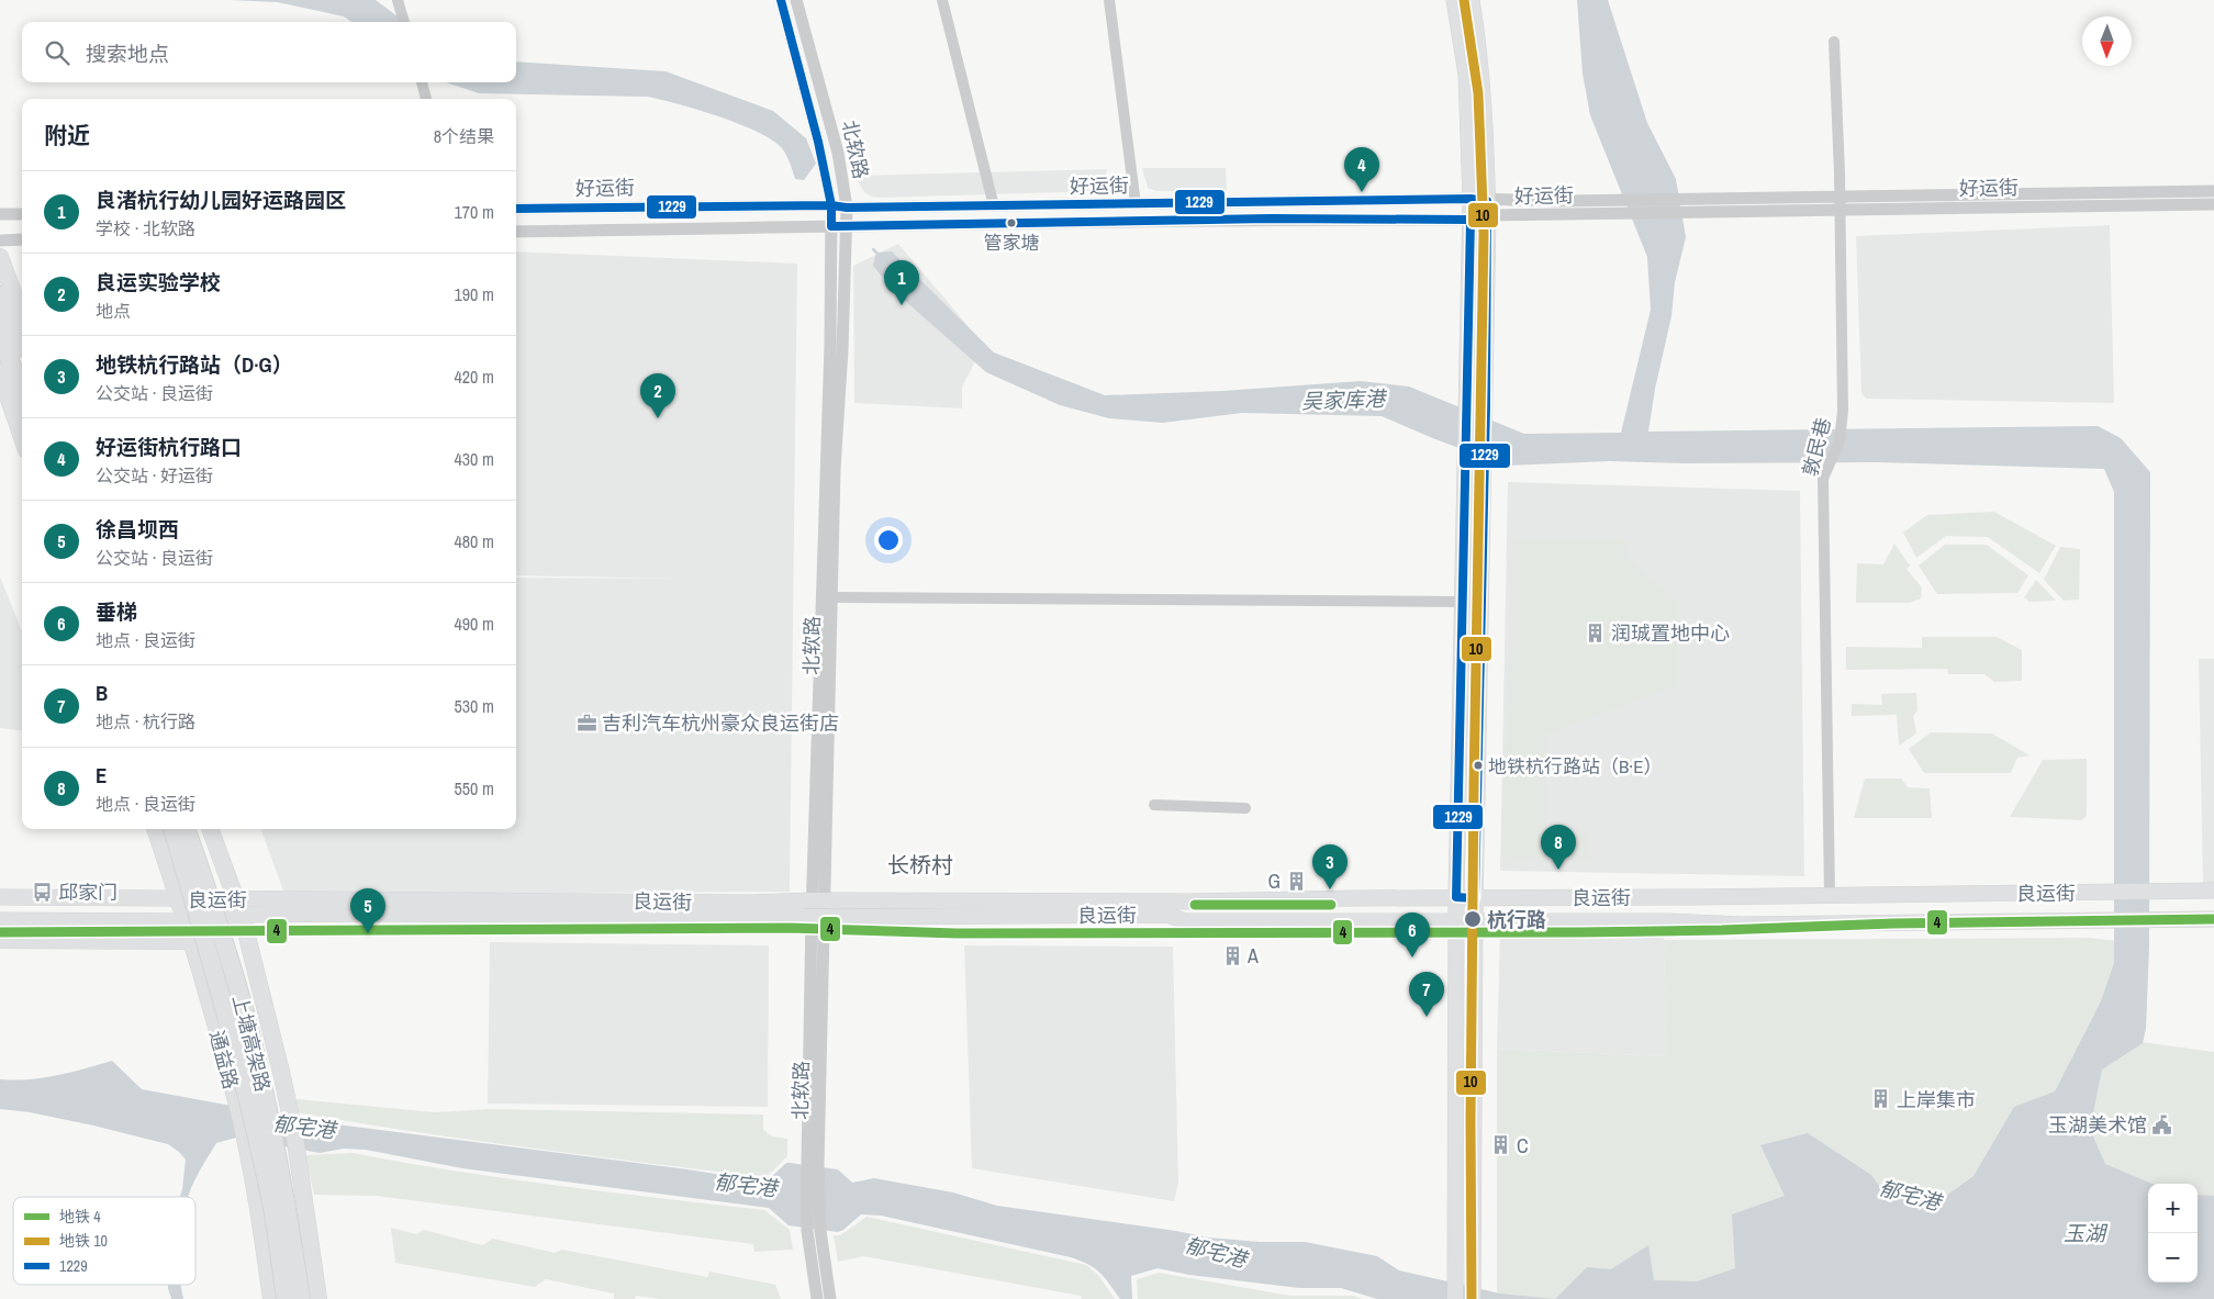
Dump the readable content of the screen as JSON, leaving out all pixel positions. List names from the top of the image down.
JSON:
{
  "streets": {
    "highway": ["上塘高架路"],
    "main road": ["良运街", "通益路"],
    "street": ["北软路", "好运街", "敦民巷"]
  },
  "crossings": [
    ["北软路", "好运街"],
    ["北软路", "良运街"],
    ["好运街", "敦民巷"],
    ["敦民巷", "良运街"],
    ["良运街", "通益路"]
  ],
  "districts": ["长桥村"],
  "water": ["吴家库港", "郁宅港", "玉湖"],
  "places": {
    "other": ["管家塘", "地铁杭行路站（B·E）", "杭行路"],
    "building": [
      "润珹置地中心",
      "G",
      "A",
      "上岸集市",
      "C"
    ],
    "office": ["吉利汽车杭州豪众良运街店"],
    "bus stop": ["邱家门"],
    "public building": ["玉湖美术馆"]
  },
  "lines": ["metro line 10", "transit line 1229", "metro line 4"],
  "legend": ["地铁 4", "地铁 10", "1229"],
  "north": "bottom",
  "page": {
    "search": "搜索地点",
    "heading": ["附近", "8个结果"],
    "pins": [
      "4",
      "1",
      "2",
      "8",
      "3",
      "5",
      "6",
      "7"
    ],
    "list": [
      {
        "mark": "1",
        "name": "良渚杭行幼儿园好运路园区",
        "note": "学校 · 北软路",
        "value": "170 m"
      },
      {
        "mark": "2",
        "name": "良运实验学校",
        "note": "地点",
        "value": "190 m"
      },
      {
        "mark": "3",
        "name": "地铁杭行路站（D·G）",
        "note": "公交站 · 良运街",
        "value": "420 m"
      },
      {
        "mark": "4",
        "name": "好运街杭行路口",
        "note": "公交站 · 好运街",
        "value": "430 m"
      },
      {
        "mark": "5",
        "name": "徐昌坝西",
        "note": "公交站 · 良运街",
        "value": "480 m"
      },
      {
        "mark": "6",
        "name": "垂梯",
        "note": "地点 · 良运街",
        "value": "490 m"
      },
      {
        "mark": "7",
        "name": "B",
        "note": "地点 · 杭行路",
        "value": "530 m"
      },
      {
        "mark": "8",
        "name": "E",
        "note": "地点 · 良运街",
        "value": "550 m"
      }
    ],
    "map_buttons": ["+", "−"]
  }
}
